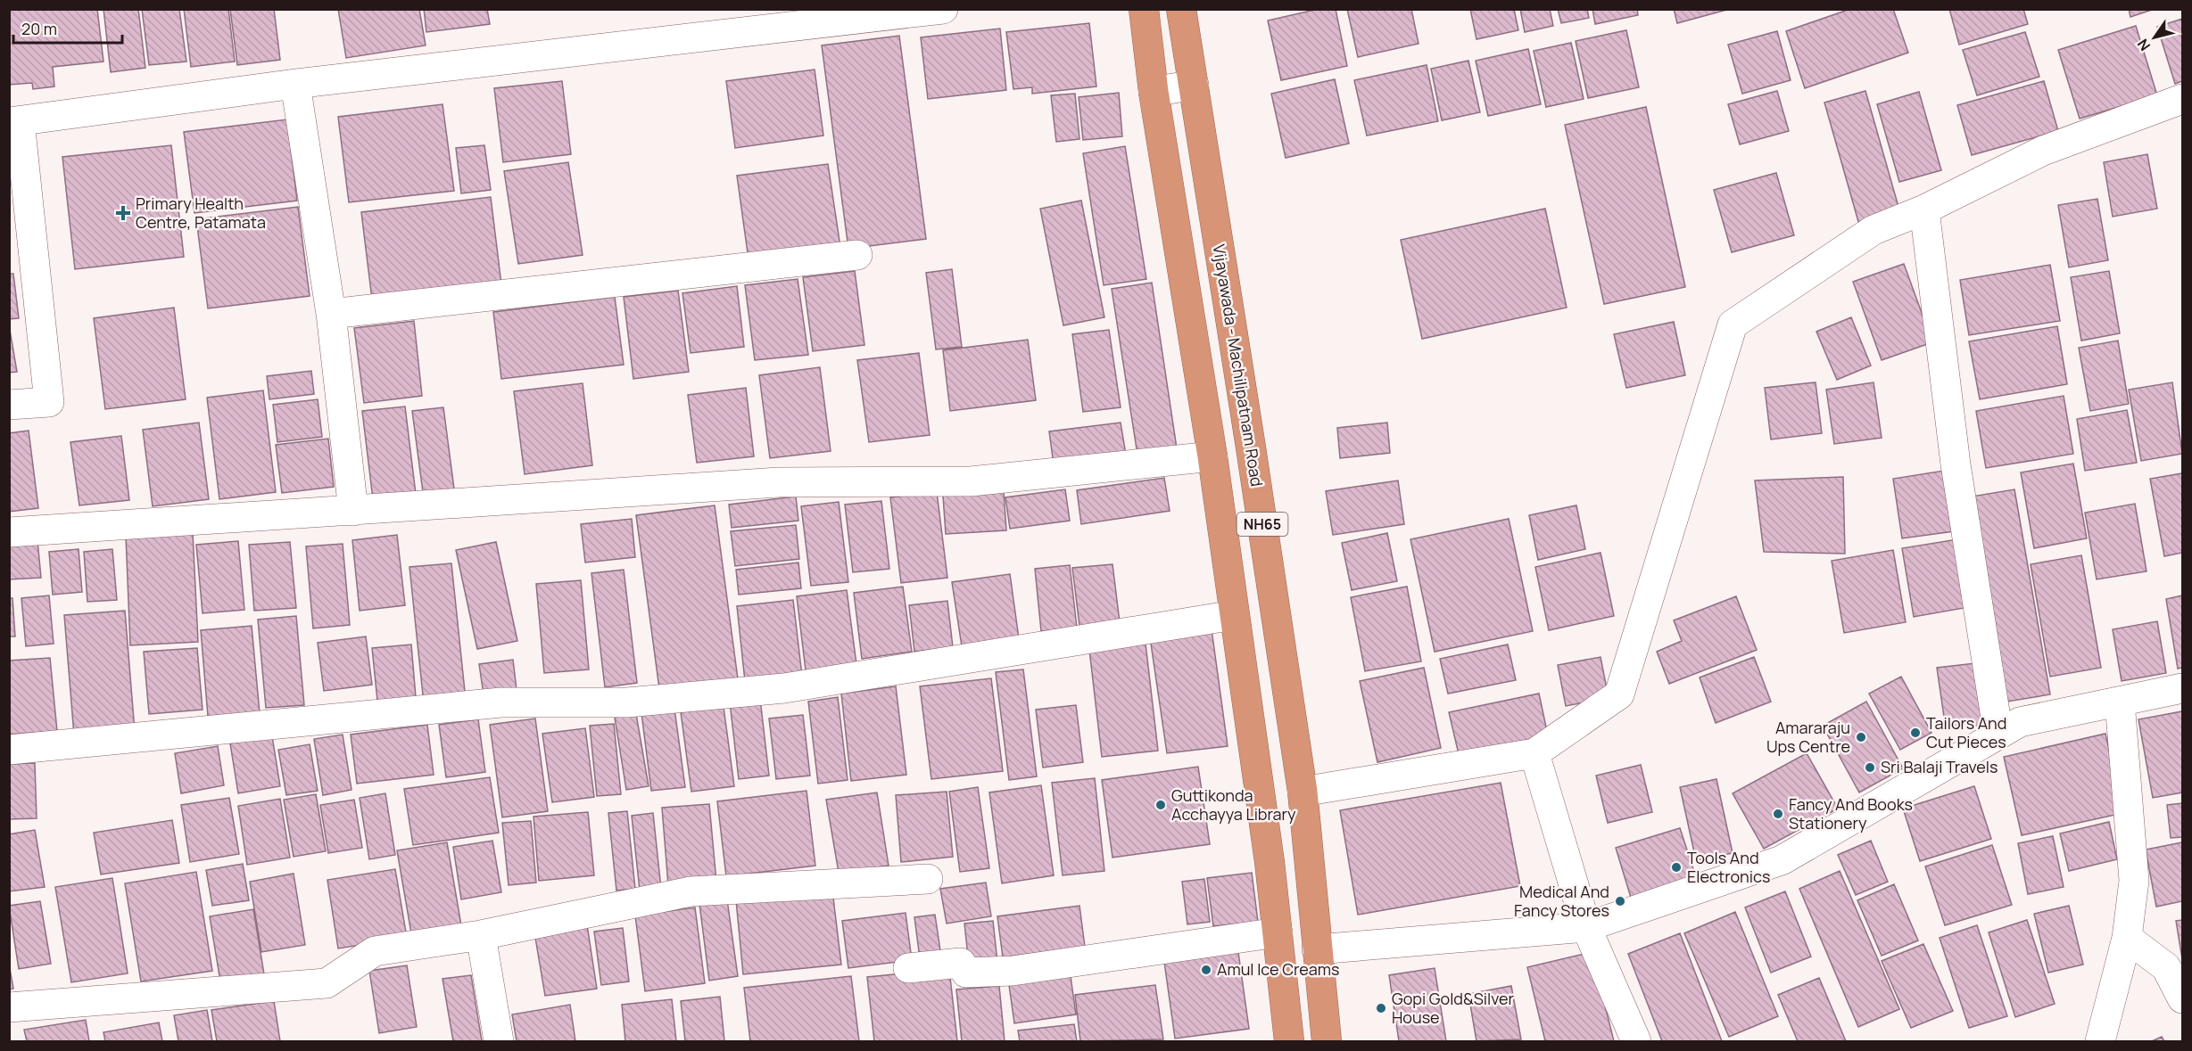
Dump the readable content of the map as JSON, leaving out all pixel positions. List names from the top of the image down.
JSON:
{
  "streets": {
    "highway": ["Vijayawada - Machilipatnam Road", "NH65"]
  },
  "places": {
    "health": ["Primary Health Centre, Patamata"],
    "other": [
      "Tailors And Cut Pieces",
      "Amararaju Ups Centre",
      "Sri Balaji Travels",
      "Guttikonda Acchayya Library",
      "Fancy And Books Stationery",
      "Tools And Electronics",
      "Medical And Fancy Stores",
      "Amul Ice Creams",
      "Gopi Gold&Silver House"
    ]
  },
  "scale_bar": "20 m",
  "north": "bottom left"
}
